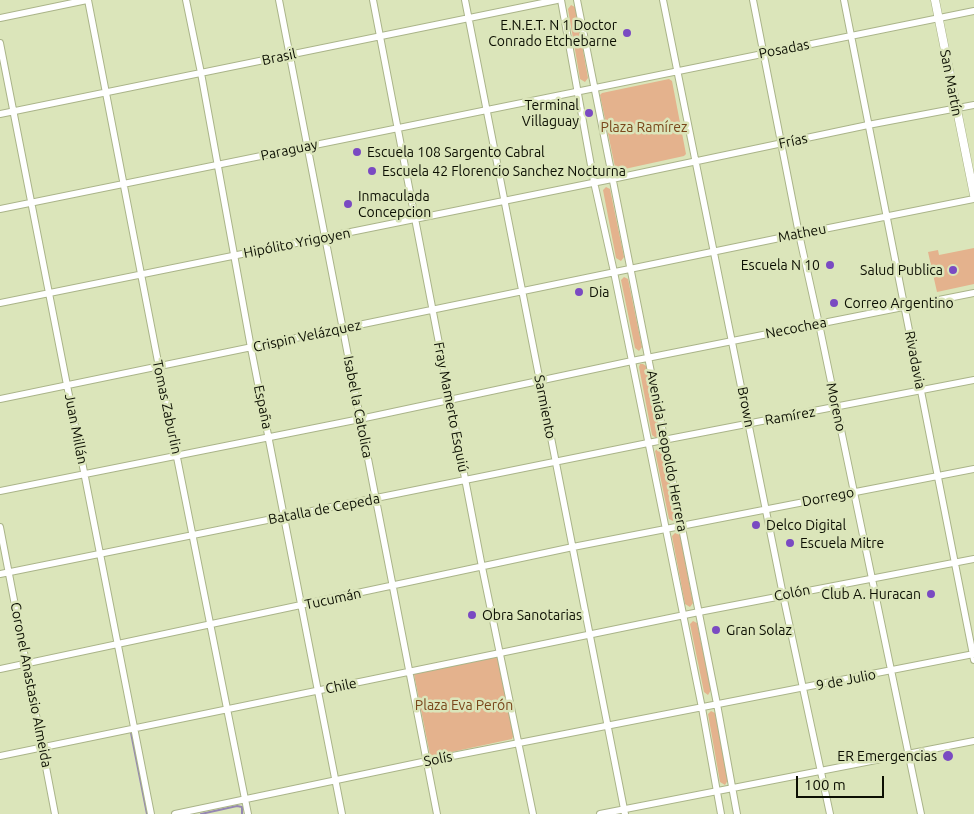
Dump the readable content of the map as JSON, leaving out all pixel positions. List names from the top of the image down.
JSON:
{
  "streets": {
    "main road": ["San Martín"],
    "street": [
      "Posadas",
      "Brasil",
      "Frías",
      "Paraguay",
      "Matheu",
      "Hipólito Yrigoyen",
      "Necochea",
      "Crispin Velázquez",
      "Rivadavia",
      "Tomas Zaburlin",
      "España",
      "Isabel la Catolica",
      "Fray Mamerto Esquiú",
      "Sarmiento",
      "Brown",
      "Moreno",
      "Ramírez",
      "Juan Millán",
      "Avenida Leopoldo Herrera",
      "Dorrego",
      "Batalla de Cepeda",
      "Colón",
      "Tucumán",
      "9 de Julio",
      "Coronel Anastasio Almeida",
      "Chile",
      "Solís"
    ]
  },
  "crossings": [
    ["Posadas", "San Martín"],
    ["Posadas", "Rivadavia"],
    ["Posadas", "Brown"],
    ["Posadas", "Moreno"],
    ["Posadas", "Avenida Leopoldo Herrera"],
    ["Brasil", "Tomas Zaburlin"],
    ["Brasil", "España"],
    ["Brasil", "Isabel la Catolica"],
    ["Brasil", "Fray Mamerto Esquiú"],
    ["Brasil", "Sarmiento"],
    ["Brasil", "Juan Millán"],
    ["Brasil", "Avenida Leopoldo Herrera"],
    ["San Martín", "Frías"],
    ["Frías", "Hipólito Yrigoyen"],
    ["Frías", "Rivadavia"],
    ["Frías", "Brown"],
    ["Frías", "Moreno"],
    ["Frías", "Avenida Leopoldo Herrera"],
    ["Paraguay", "Tomas Zaburlin"],
    ["Paraguay", "España"],
    ["Paraguay", "Isabel la Catolica"],
    ["Paraguay", "Fray Mamerto Esquiú"],
    ["Paraguay", "Sarmiento"],
    ["Paraguay", "Juan Millán"],
    ["Paraguay", "Avenida Leopoldo Herrera"],
    ["Matheu", "Crispin Velázquez"],
    ["Matheu", "Rivadavia"],
    ["Matheu", "Brown"],
    ["Matheu", "Moreno"],
    ["Matheu", "Avenida Leopoldo Herrera"],
    ["Hipólito Yrigoyen", "Tomas Zaburlin"],
    ["Hipólito Yrigoyen", "España"],
    ["Hipólito Yrigoyen", "Isabel la Catolica"],
    ["Hipólito Yrigoyen", "Fray Mamerto Esquiú"],
    ["Hipólito Yrigoyen", "Sarmiento"],
    ["Hipólito Yrigoyen", "Juan Millán"],
    ["Hipólito Yrigoyen", "Avenida Leopoldo Herrera"],
    ["Necochea", "Rivadavia"],
    ["Necochea", "Tomas Zaburlin"],
    ["Necochea", "España"],
    ["Necochea", "Isabel la Catolica"],
    ["Necochea", "Fray Mamerto Esquiú"],
    ["Necochea", "Sarmiento"],
    ["Necochea", "Brown"],
    ["Necochea", "Moreno"],
    ["Necochea", "Juan Millán"],
    ["Necochea", "Avenida Leopoldo Herrera"],
    ["Crispin Velázquez", "Tomas Zaburlin"],
    ["Crispin Velázquez", "España"],
    ["Crispin Velázquez", "Isabel la Catolica"],
    ["Crispin Velázquez", "Fray Mamerto Esquiú"],
    ["Crispin Velázquez", "Sarmiento"],
    ["Crispin Velázquez", "Juan Millán"],
    ["Crispin Velázquez", "Avenida Leopoldo Herrera"],
    ["Rivadavia", "Ramírez"],
    ["Rivadavia", "Dorrego"],
    ["Rivadavia", "Colón"],
    ["Rivadavia", "9 de Julio"],
    ["Tomas Zaburlin", "Batalla de Cepeda"],
    ["Tomas Zaburlin", "Tucumán"],
    ["Tomas Zaburlin", "Chile"],
    ["Tomas Zaburlin", "Solís"],
    ["España", "Batalla de Cepeda"],
    ["España", "Tucumán"],
    ["España", "Chile"],
    ["España", "Solís"],
    ["Isabel la Catolica", "Batalla de Cepeda"],
    ["Isabel la Catolica", "Tucumán"],
    ["Isabel la Catolica", "Chile"],
    ["Isabel la Catolica", "Solís"],
    ["Fray Mamerto Esquiú", "Batalla de Cepeda"],
    ["Fray Mamerto Esquiú", "Tucumán"],
    ["Fray Mamerto Esquiú", "Chile"],
    ["Fray Mamerto Esquiú", "Solís"],
    ["Sarmiento", "Batalla de Cepeda"],
    ["Sarmiento", "Tucumán"],
    ["Sarmiento", "Chile"],
    ["Sarmiento", "Solís"],
    ["Brown", "Ramírez"],
    ["Brown", "Dorrego"],
    ["Brown", "Colón"],
    ["Brown", "9 de Julio"],
    ["Moreno", "Ramírez"],
    ["Moreno", "Dorrego"],
    ["Moreno", "Colón"],
    ["Moreno", "9 de Julio"],
    ["Ramírez", "Avenida Leopoldo Herrera"],
    ["Ramírez", "Batalla de Cepeda"],
    ["Juan Millán", "Batalla de Cepeda"],
    ["Juan Millán", "Tucumán"],
    ["Juan Millán", "Chile"],
    ["Avenida Leopoldo Herrera", "Dorrego"],
    ["Avenida Leopoldo Herrera", "Batalla de Cepeda"],
    ["Avenida Leopoldo Herrera", "Colón"],
    ["Avenida Leopoldo Herrera", "Tucumán"],
    ["Avenida Leopoldo Herrera", "9 de Julio"],
    ["Avenida Leopoldo Herrera", "Chile"],
    ["Avenida Leopoldo Herrera", "Solís"],
    ["Dorrego", "Tucumán"],
    ["Batalla de Cepeda", "Coronel Anastasio Almeida"],
    ["Colón", "Chile"],
    ["Tucumán", "Coronel Anastasio Almeida"],
    ["9 de Julio", "Solís"],
    ["Coronel Anastasio Almeida", "Chile"]
  ],
  "parks": ["Plaza Ramírez", "Plaza Eva Perón"],
  "places": [
    "E.N.E.T. N 1 Doctor Conrado Etchebarne",
    "Terminal Villaguay",
    "Escuela 108 Sargento Cabral",
    "Escuela 42 Florencio Sanchez Nocturna",
    "Inmaculada Concepcion",
    "Escuela N 10",
    "Salud Publica",
    "Dia",
    "Correo Argentino",
    "Delco Digital",
    "Escuela Mitre",
    "Club A. Huracan",
    "Obra Sanotarias",
    "Gran Solaz",
    "ER Emergencias"
  ],
  "scale_bar": "100 m"
}
